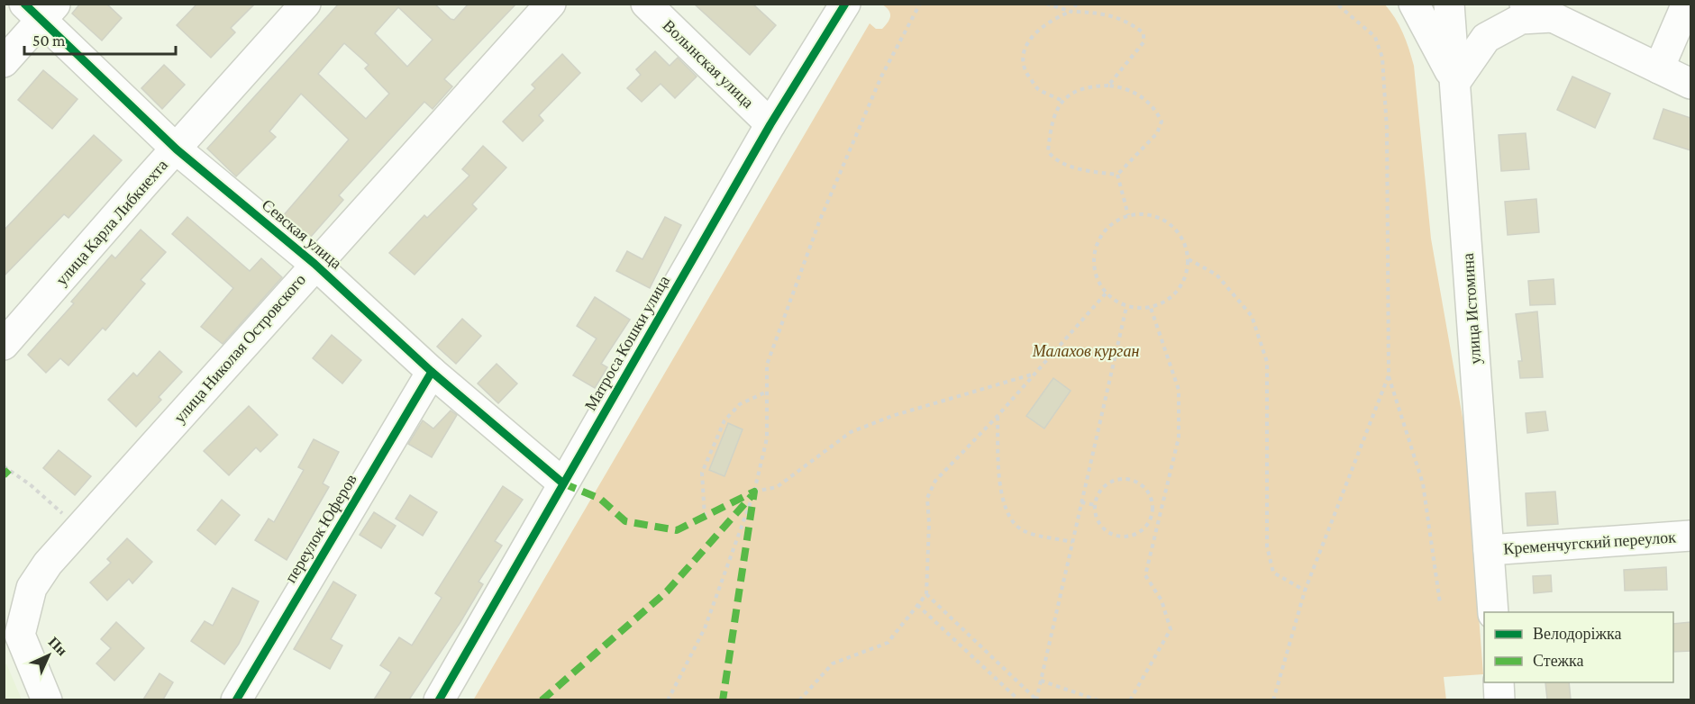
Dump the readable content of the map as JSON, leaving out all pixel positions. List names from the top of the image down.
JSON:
{
  "streets": {
    "street": [
      "Волынская улица",
      "улица Карла Либкнехта",
      "Севская улица",
      "улица Истомина",
      "Матроса Кошки улица",
      "улица Николая Островского",
      "переулок Юферов",
      "Кременчугский переулок"
    ]
  },
  "crossings": [
    ["Волынская улица", "Матроса Кошки улица"],
    ["улица Карла Либкнехта", "Севская улица"],
    ["Севская улица", "Матроса Кошки улица"],
    ["Севская улица", "улица Николая Островского"],
    ["Севская улица", "переулок Юферов"],
    ["улица Истомина", "Кременчугский переулок"]
  ],
  "parks": ["Малахов курган"],
  "legend": ["Велодоріжка", "Стежка"],
  "scale_bar": "50 m",
  "north": "top right"
}
